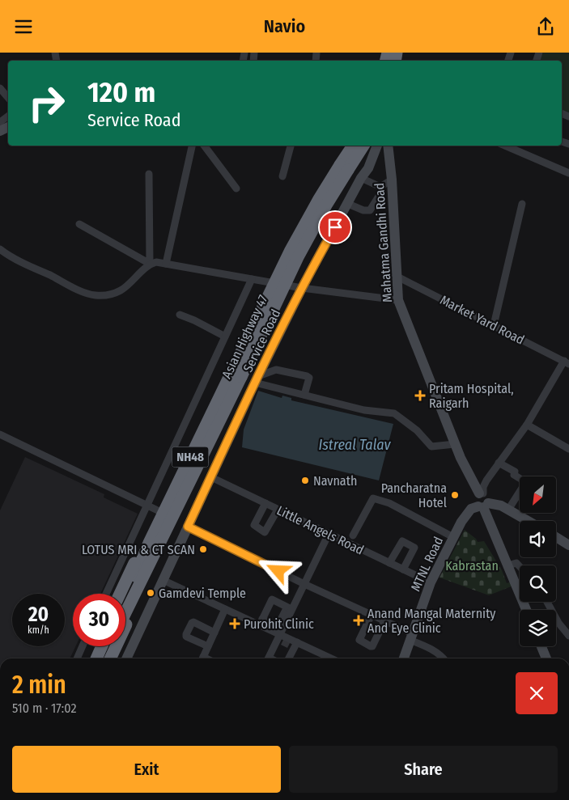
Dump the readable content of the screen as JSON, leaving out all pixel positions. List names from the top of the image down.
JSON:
{
  "streets": {
    "highway": ["Asian Highway 47", "NH48"],
    "street": [
      "Mahatma Gandhi Road",
      "Market Yard Road",
      "Service Road",
      "Little Angels Road",
      "MTNL Road"
    ]
  },
  "crossings": [
    ["Mahatma Gandhi Road", "Market Yard Road"],
    ["Asian Highway 47", "NH48"],
    ["Service Road", "Little Angels Road"],
    ["Little Angels Road", "MTNL Road"]
  ],
  "water": ["Istreal Talav"],
  "parks": ["Kabrastan"],
  "places": {
    "health": ["Pritam Hospital, Raigarh", "Anand Mangal Maternity And Eye Clinic", "Purohit Clinic"],
    "other": [
      "Navnath",
      "Pancharatna Hotel",
      "LOTUS MRI & CT SCAN",
      "Gamdevi Temple"
    ]
  },
  "north": "bottom left",
  "page": {
    "header": "Navio",
    "turn": ["120 m", "Service Road"],
    "speed": "20 km/h",
    "limit": "30",
    "heading": ["2 min", "510 m · 17:02"],
    "buttons": ["Exit", "Share"]
  }
}
